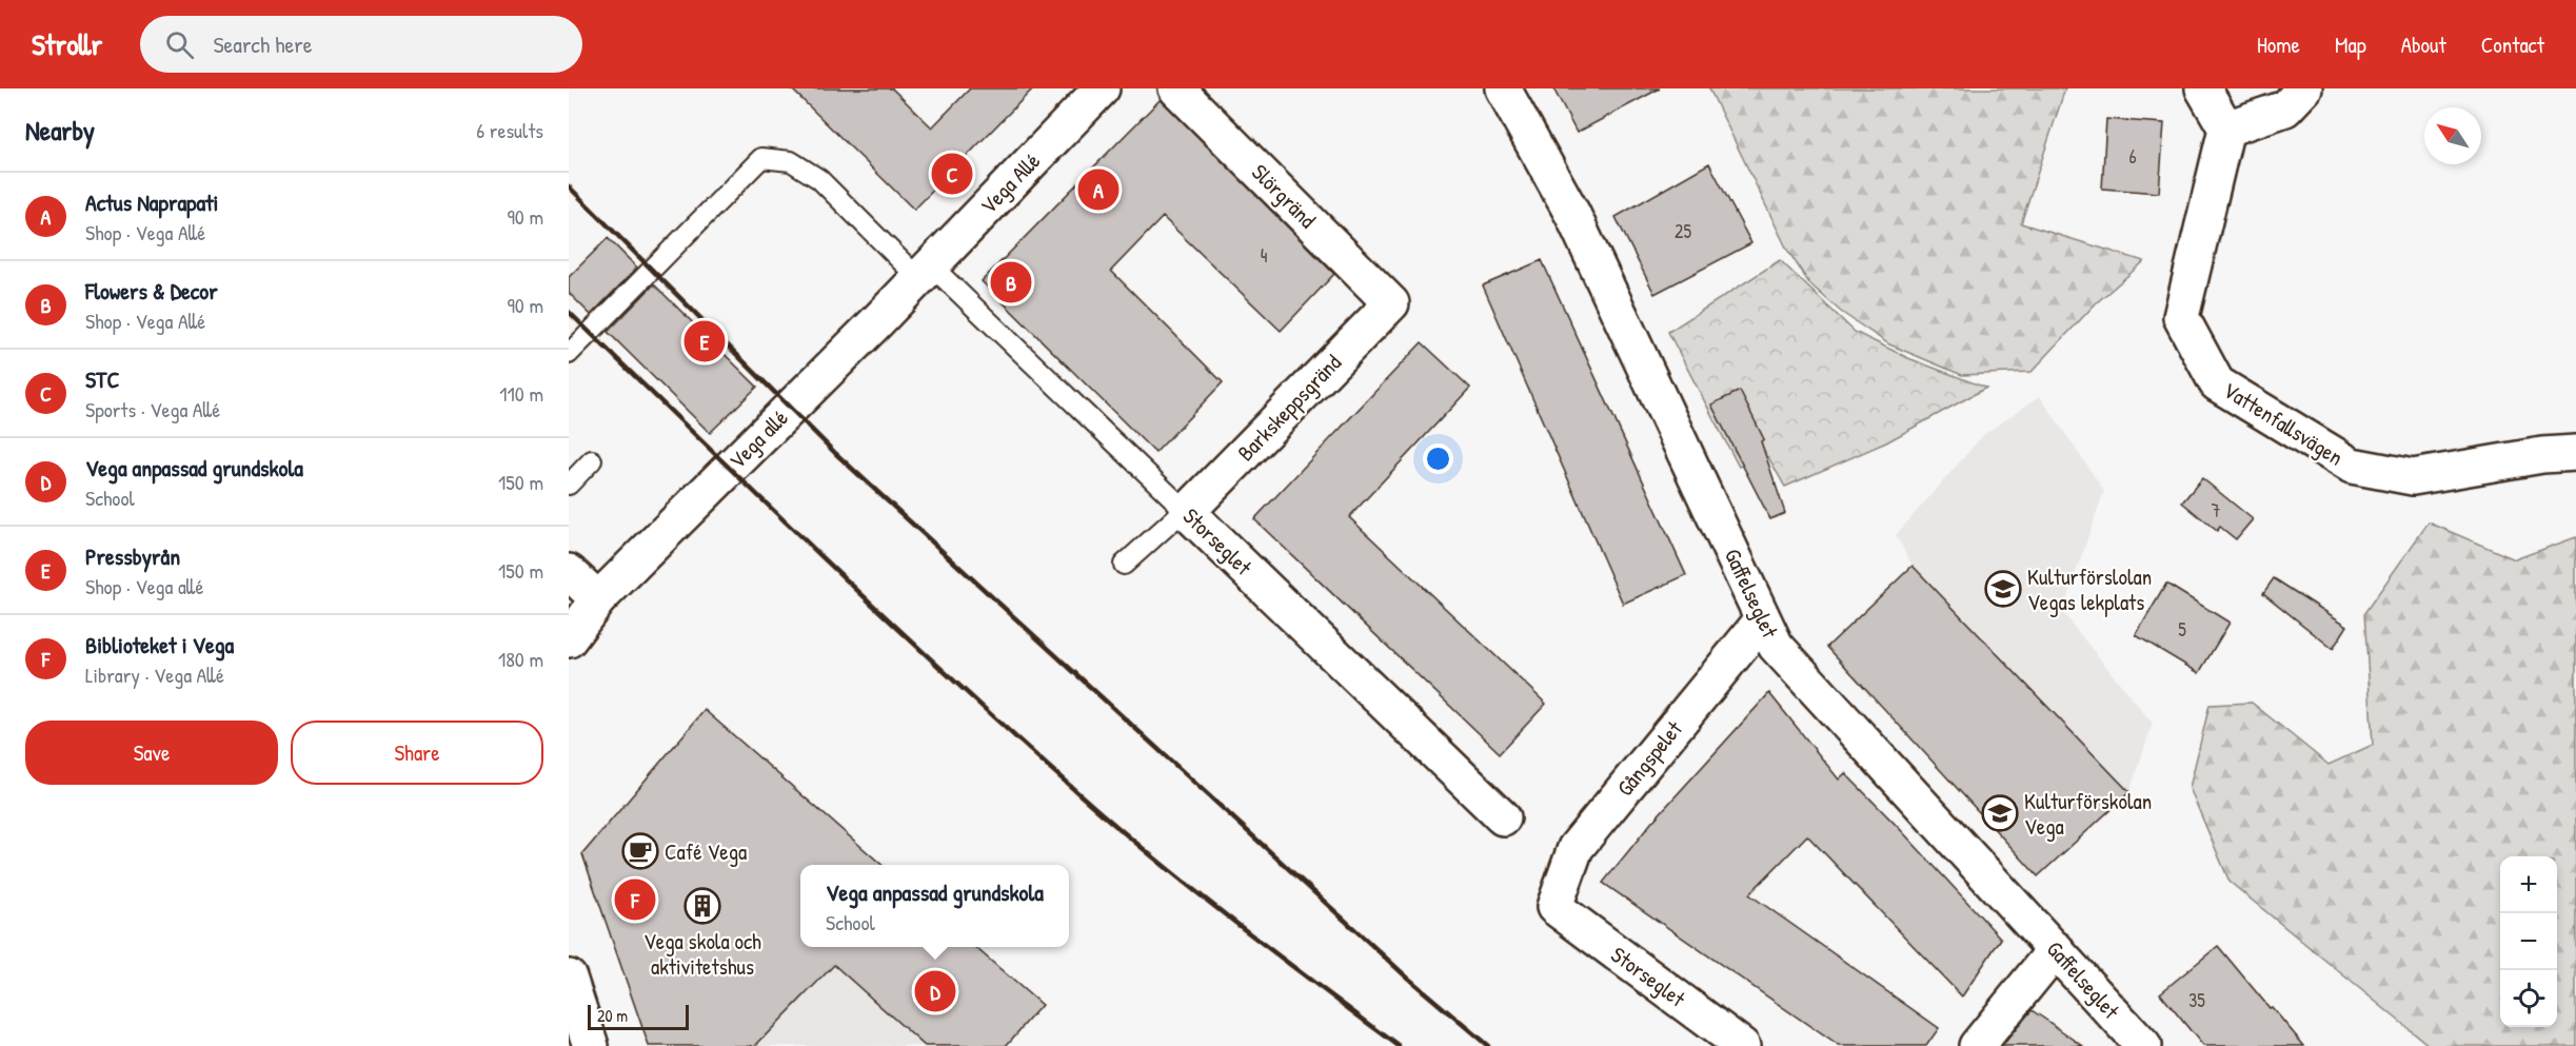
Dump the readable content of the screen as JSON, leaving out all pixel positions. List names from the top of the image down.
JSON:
{
  "streets": {
    "street": [
      "Vega Allé",
      "Slörgränd",
      "Barkskeppsgränd",
      "Vattenfallsvägen",
      "Vega allé",
      "Storseglet",
      "Gaffelseglet",
      "Gångspelet"
    ]
  },
  "crossings": [
    ["Vega Allé", "Vega allé"],
    ["Vega Allé", "Storseglet"],
    ["Slörgränd", "Barkskeppsgränd"],
    ["Barkskeppsgränd", "Storseglet"],
    ["Vega allé", "Storseglet"],
    ["Storseglet", "Gångspelet"],
    ["Gaffelseglet", "Gångspelet"]
  ],
  "places": {
    "school or university": ["Kulturförslolan Vegas lekplats", "Kulturförskolan Vega"],
    "cafe": ["Café Vega"],
    "building": ["Vega skola och aktivitetshus"]
  },
  "house_numbers": [
    "6",
    "25",
    "4",
    "7",
    "5",
    "35"
  ],
  "scale_bar": "20 m",
  "north": "top left",
  "page": {
    "header": "Strollr",
    "search": "Search here",
    "nav": [
      "Home",
      "Map",
      "About",
      "Contact"
    ],
    "heading": ["Nearby", "6 results"],
    "pins": [
      "C",
      "A",
      "B",
      "E",
      "F",
      "D"
    ],
    "list": [
      {
        "mark": "A",
        "name": "Actus Naprapati",
        "note": "Shop · Vega Allé",
        "value": "90 m"
      },
      {
        "mark": "B",
        "name": "Flowers & Decor",
        "note": "Shop · Vega Allé",
        "value": "90 m"
      },
      {
        "mark": "C",
        "name": "STC",
        "note": "Sports · Vega Allé",
        "value": "110 m"
      },
      {
        "mark": "D",
        "name": "Vega anpassad grundskola",
        "note": "School",
        "value": "150 m"
      },
      {
        "mark": "E",
        "name": "Pressbyrån",
        "note": "Shop · Vega allé",
        "value": "150 m"
      },
      {
        "mark": "F",
        "name": "Biblioteket i Vega",
        "note": "Library · Vega Allé",
        "value": "180 m"
      }
    ],
    "buttons": ["Save", "Share"],
    "map_buttons": ["+", "−"],
    "popup": ["Vega anpassad grundskola", "School"],
    "scale": "20 m"
  }
}
